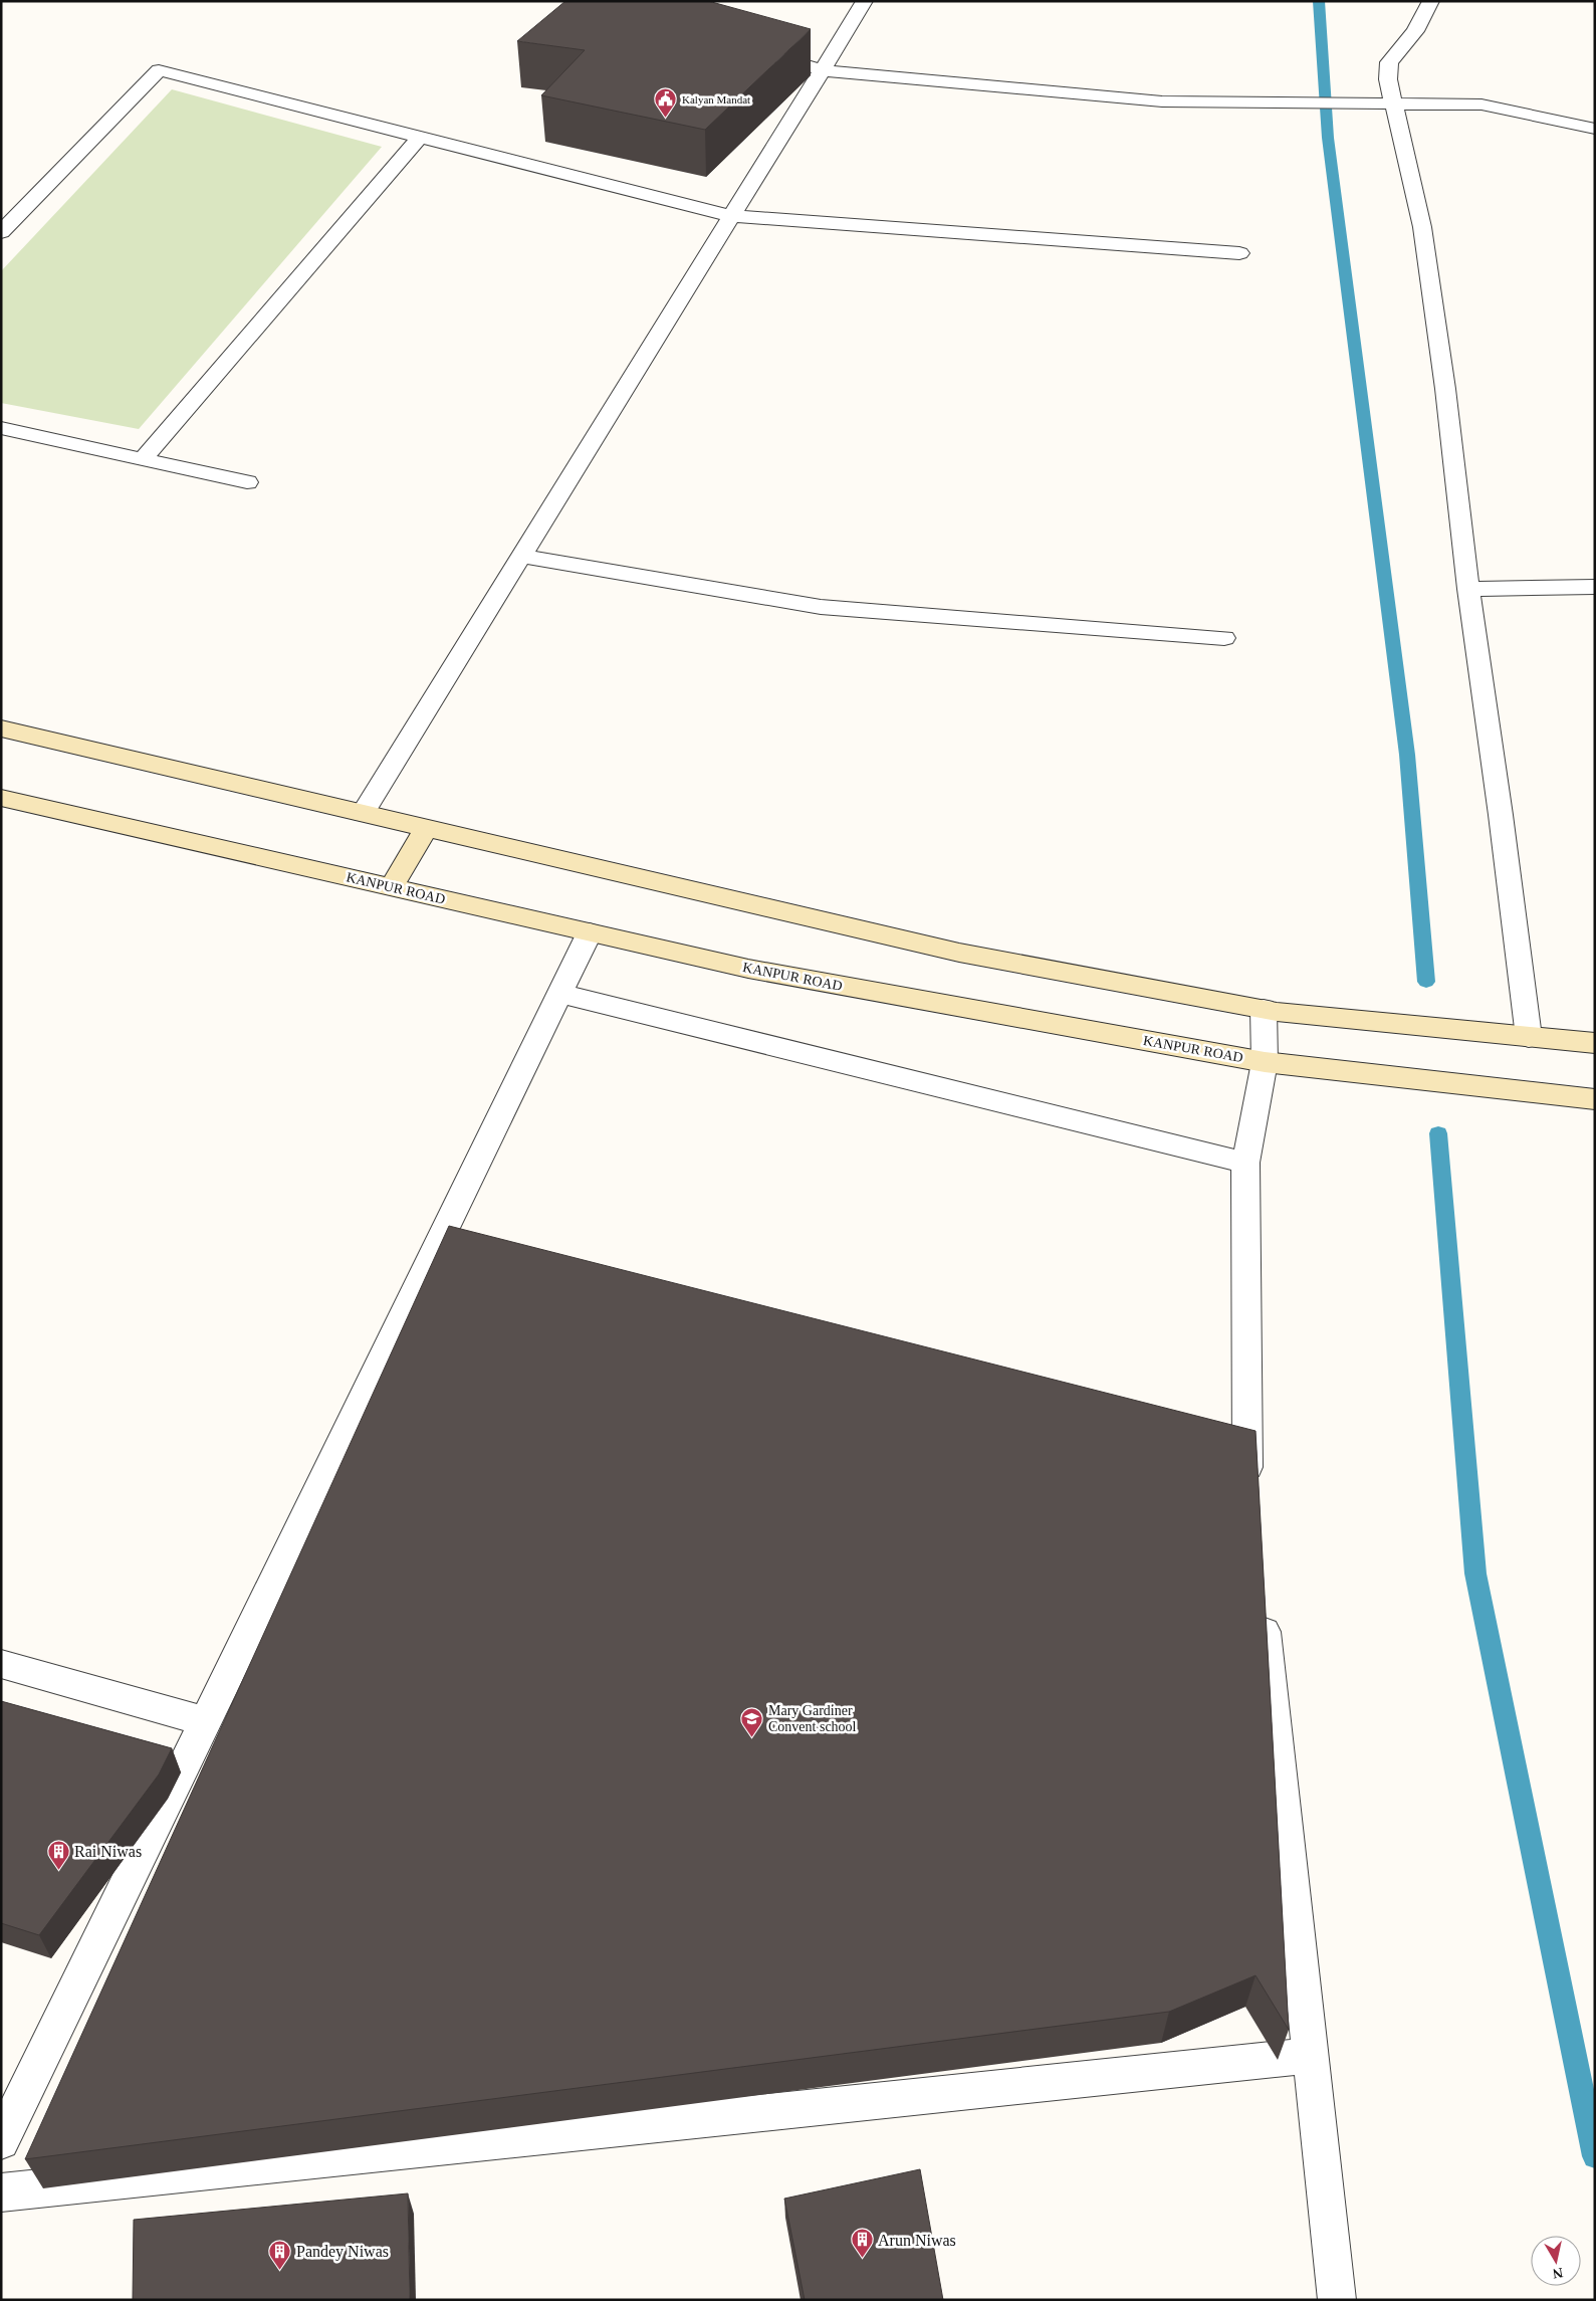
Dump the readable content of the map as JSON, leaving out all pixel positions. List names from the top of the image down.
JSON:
{
  "streets": {
    "street": ["KANPUR ROAD"]
  },
  "places": {
    "public building": ["Kalyan Mandat"],
    "school or university": ["Mary Gardiner Convent school"],
    "building": ["Rai Niwas", "Arun Niwas", "Pandey Niwas"]
  },
  "north": "bottom"
}
